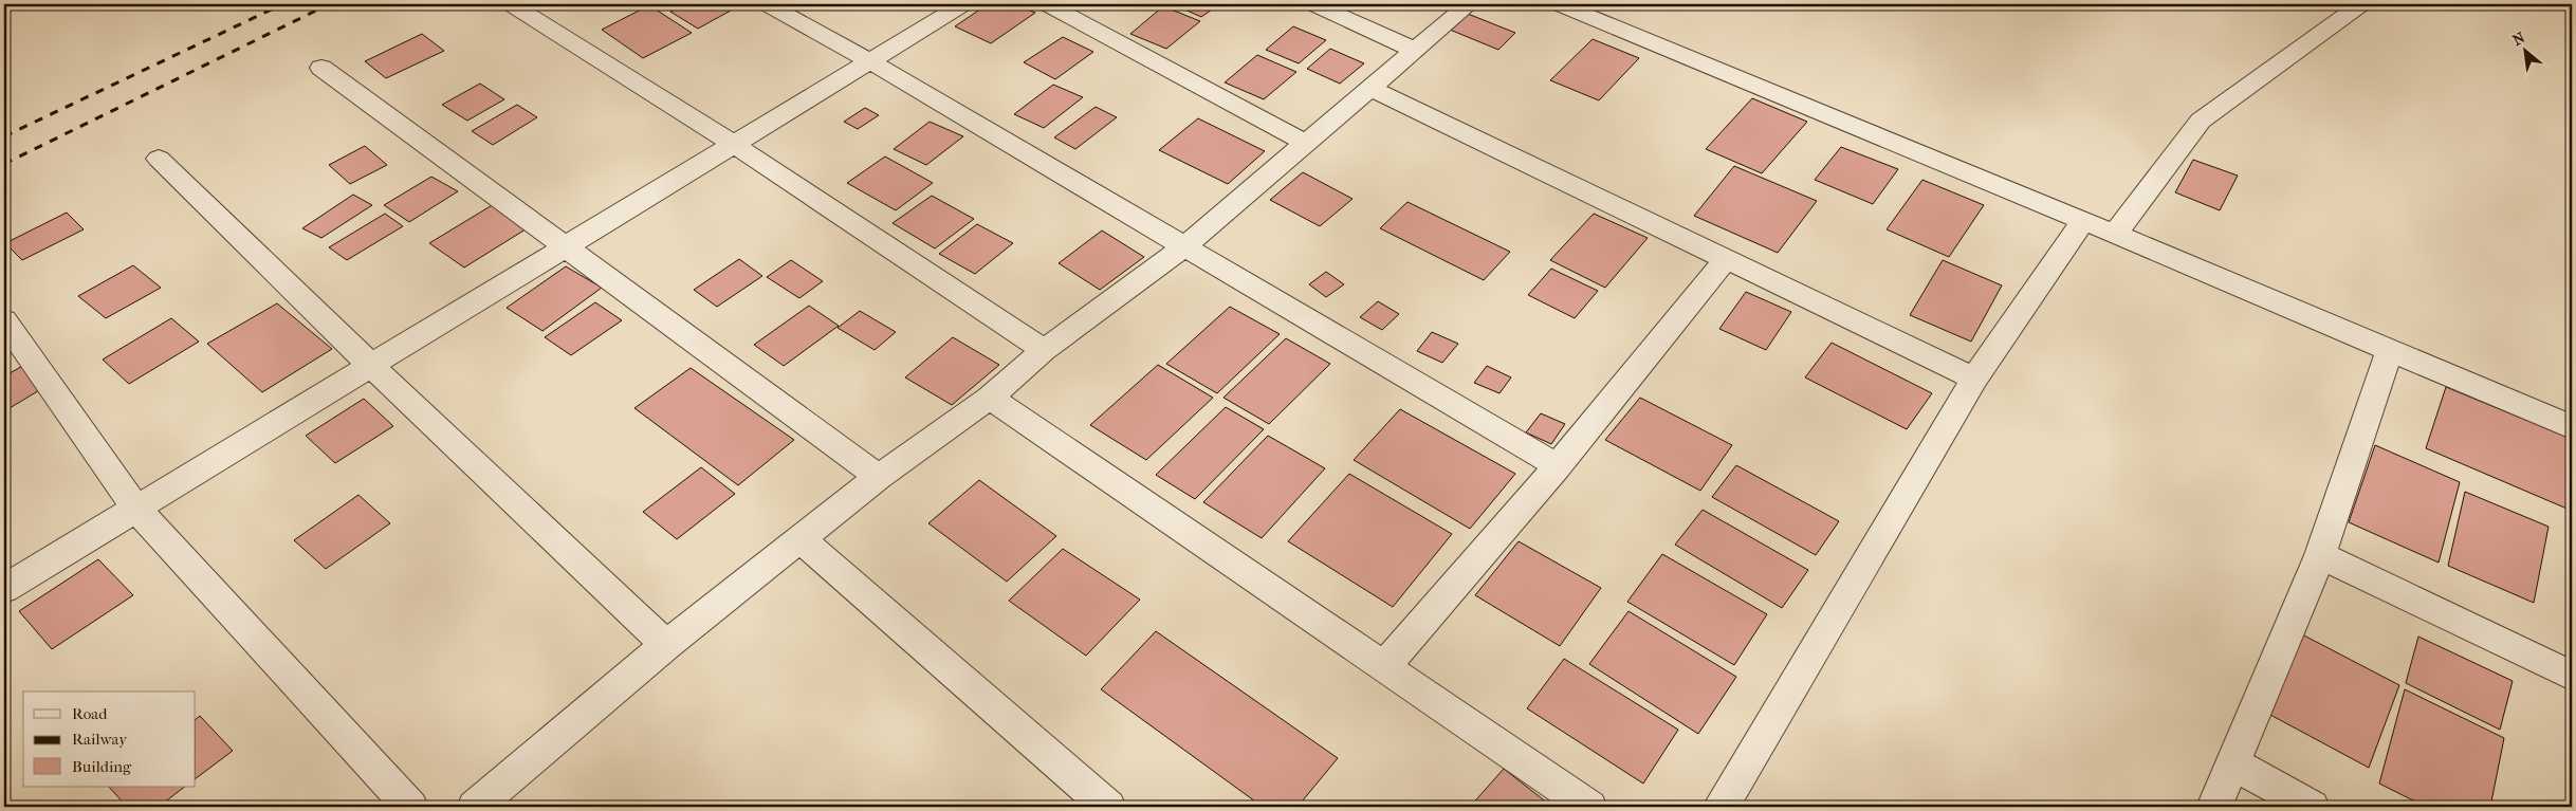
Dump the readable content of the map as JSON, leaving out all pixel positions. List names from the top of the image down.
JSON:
{
  "legend": ["Road", "Railway", "Building"],
  "north": "top left"
}
